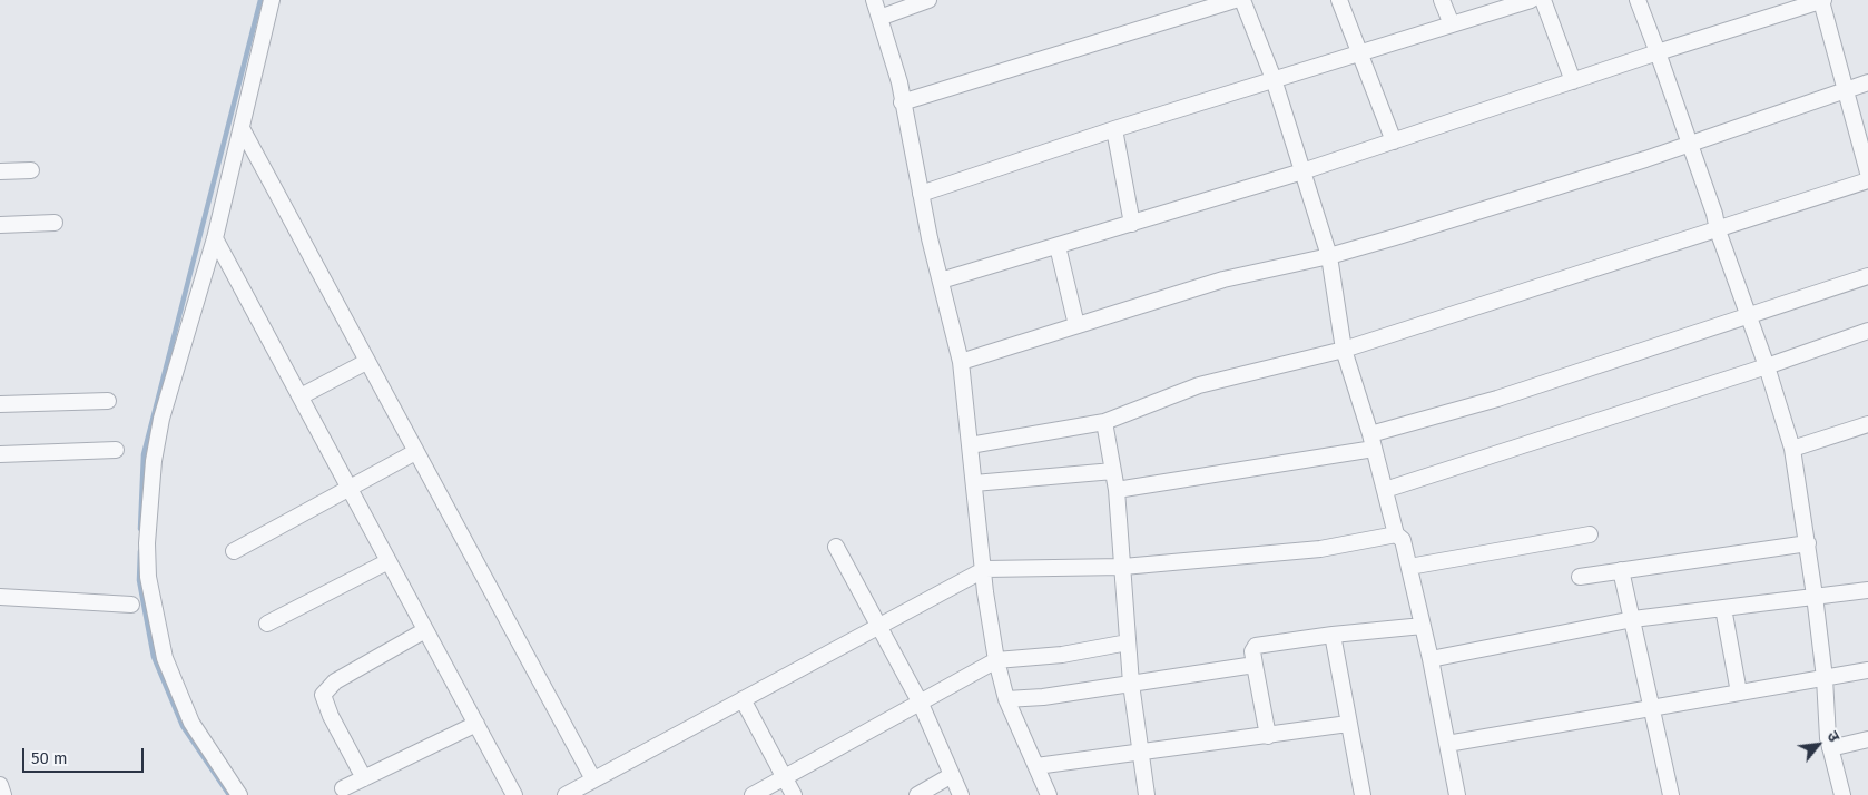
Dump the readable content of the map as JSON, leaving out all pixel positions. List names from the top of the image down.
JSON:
{
  "scale_bar": "50 m",
  "north": "top right"
}
